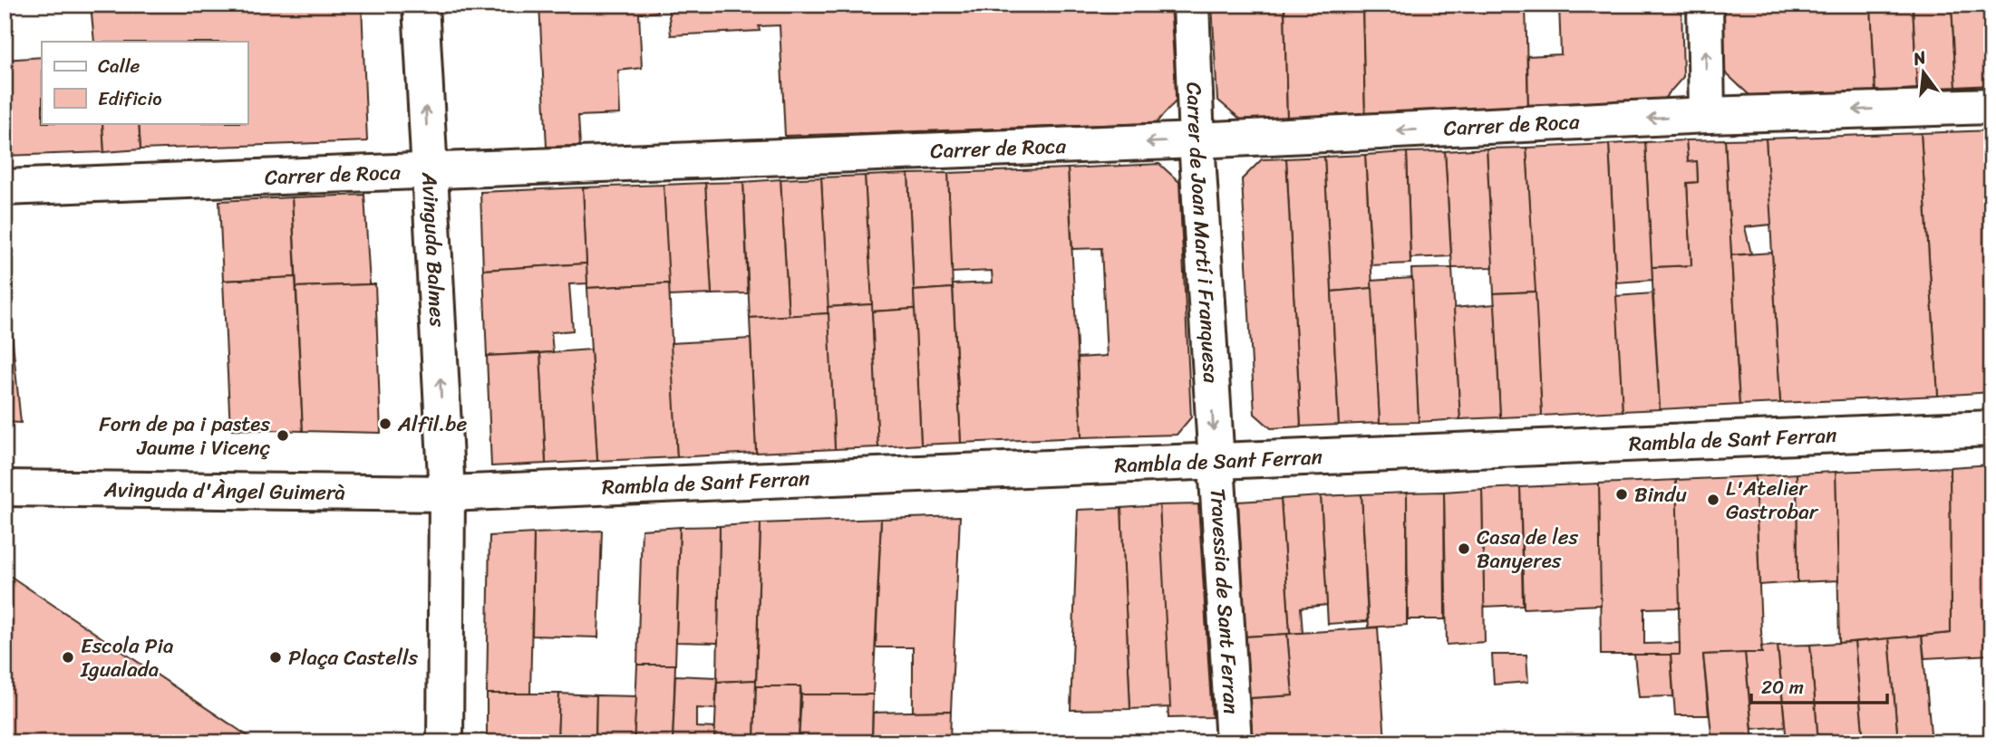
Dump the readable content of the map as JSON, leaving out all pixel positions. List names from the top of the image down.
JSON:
{
  "streets": {
    "street": [
      "Carrer de Roca",
      "Carrer de Joan Martí i Franquesa",
      "Avinguda Balmes",
      "Rambla de Sant Ferran",
      "Avinguda d'Àngel Guimerà",
      "Travessia de Sant Ferran"
    ]
  },
  "crossings": [
    ["Carrer de Roca", "Carrer de Joan Martí i Franquesa"],
    ["Carrer de Roca", "Avinguda Balmes"],
    ["Carrer de Joan Martí i Franquesa", "Rambla de Sant Ferran"],
    ["Carrer de Joan Martí i Franquesa", "Travessia de Sant Ferran"],
    ["Avinguda Balmes", "Rambla de Sant Ferran"],
    ["Avinguda Balmes", "Avinguda d'Àngel Guimerà"],
    ["Rambla de Sant Ferran", "Avinguda d'Àngel Guimerà"],
    ["Rambla de Sant Ferran", "Travessia de Sant Ferran"]
  ],
  "one_way": ["Carrer de Roca", "Carrer de Joan Martí i Franquesa", "Avinguda Balmes"],
  "places": [
    "Alfil.be",
    "Forn de pa i pastes Jaume i Vicenç",
    "Bindu",
    "L'Atelier Gastrobar",
    "Casa de les Banyeres",
    "Escola Pia Igualada",
    "Plaça Castells"
  ],
  "legend": ["Calle", "Edificio"],
  "scale_bar": "20 m",
  "north": "top"
}
